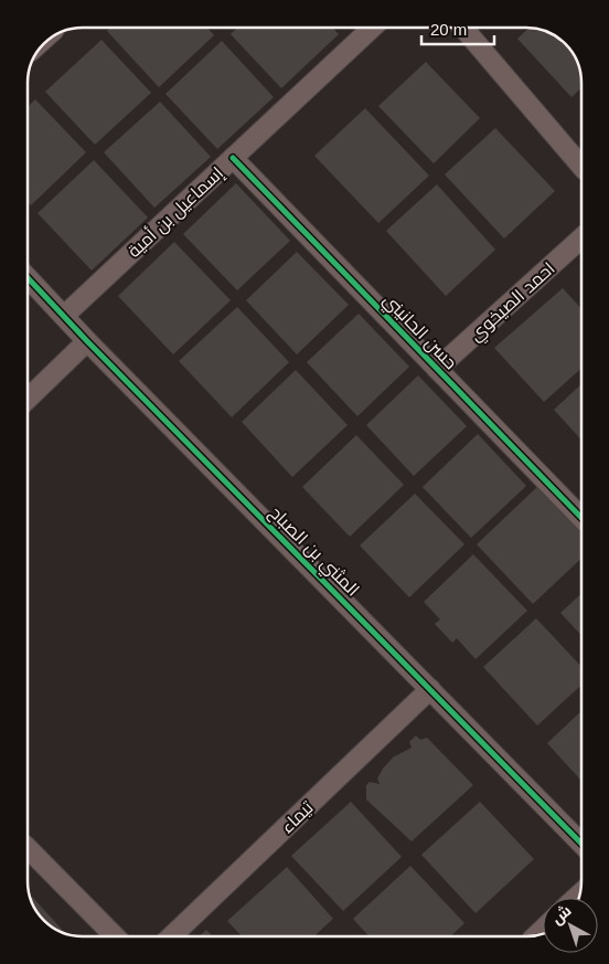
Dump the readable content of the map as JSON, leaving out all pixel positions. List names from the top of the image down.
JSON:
{
  "streets": {
    "street": [
      "إسماعيل بن أمية",
      "احمد الصيخوي",
      "حسن الحانيني",
      "المثني بن الصباح",
      "تيماء"
    ]
  },
  "crossings": [
    ["إسماعيل بن أمية", "حسن الحانيني"],
    ["إسماعيل بن أمية", "المثني بن الصباح"],
    ["احمد الصيخوي", "حسن الحانيني"],
    ["المثني بن الصباح", "تيماء"]
  ],
  "scale_bar": "20 m",
  "north": "top left"
}
